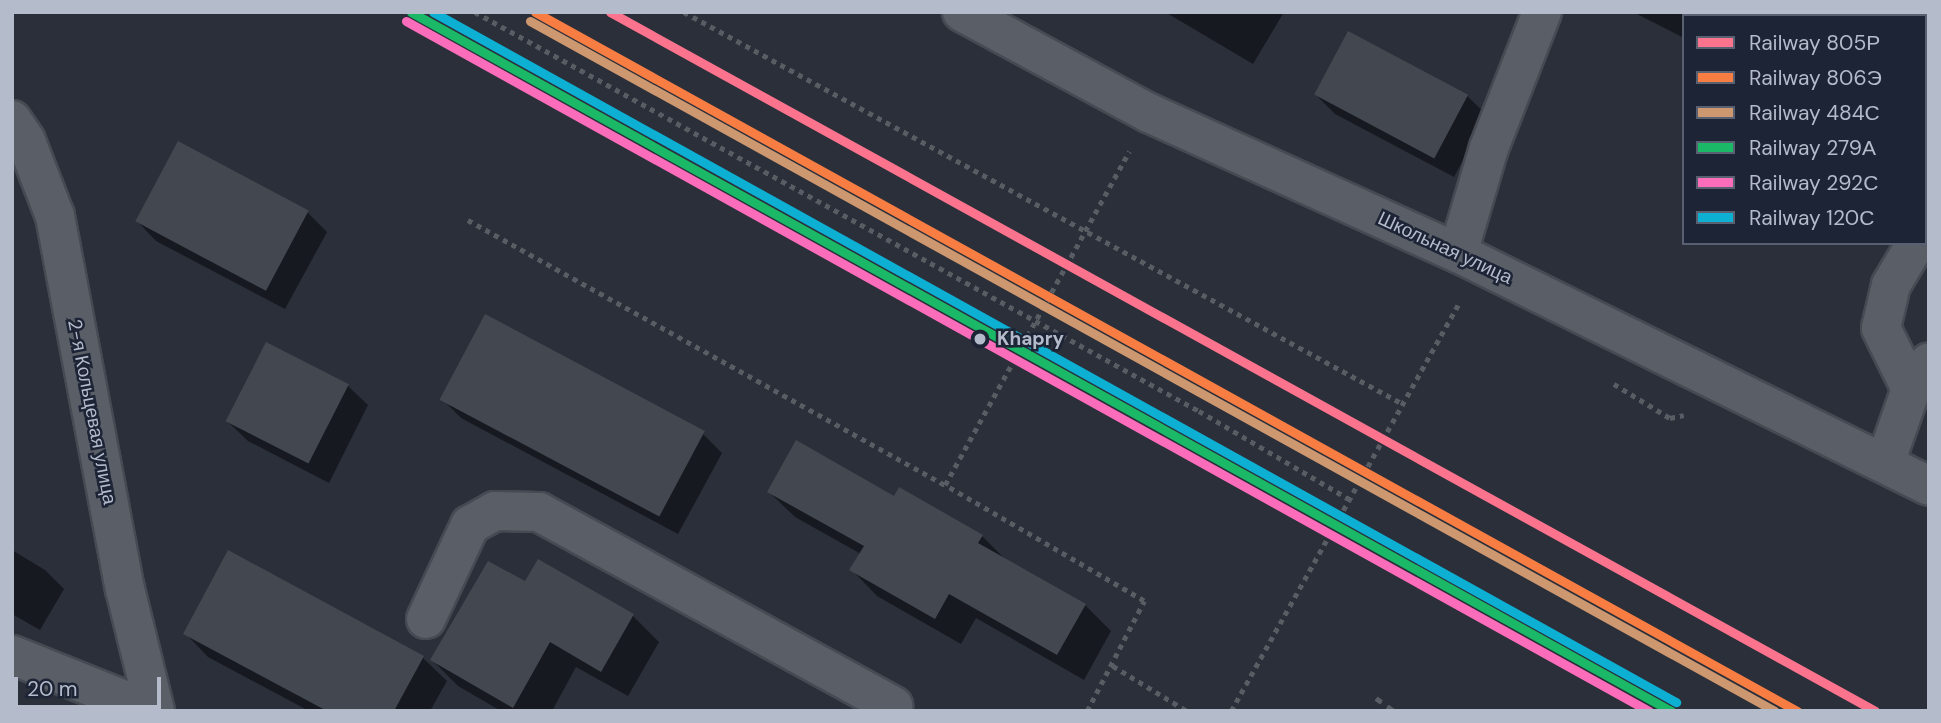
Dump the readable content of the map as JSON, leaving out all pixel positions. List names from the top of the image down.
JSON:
{
  "streets": {
    "street": ["Школьная улица", "2-я Кольцевая улица"]
  },
  "places": ["Khapry"],
  "lines": [
    "rail line 805Р",
    "rail line 806Э",
    "rail line 279А",
    "rail line 120С",
    "rail line 484С",
    "rail line 292С"
  ],
  "legend": [
    "Railway 805Р",
    "Railway 806Э",
    "Railway 484С",
    "Railway 279А",
    "Railway 292С",
    "Railway 120С"
  ],
  "scale_bar": "20 m"
}
